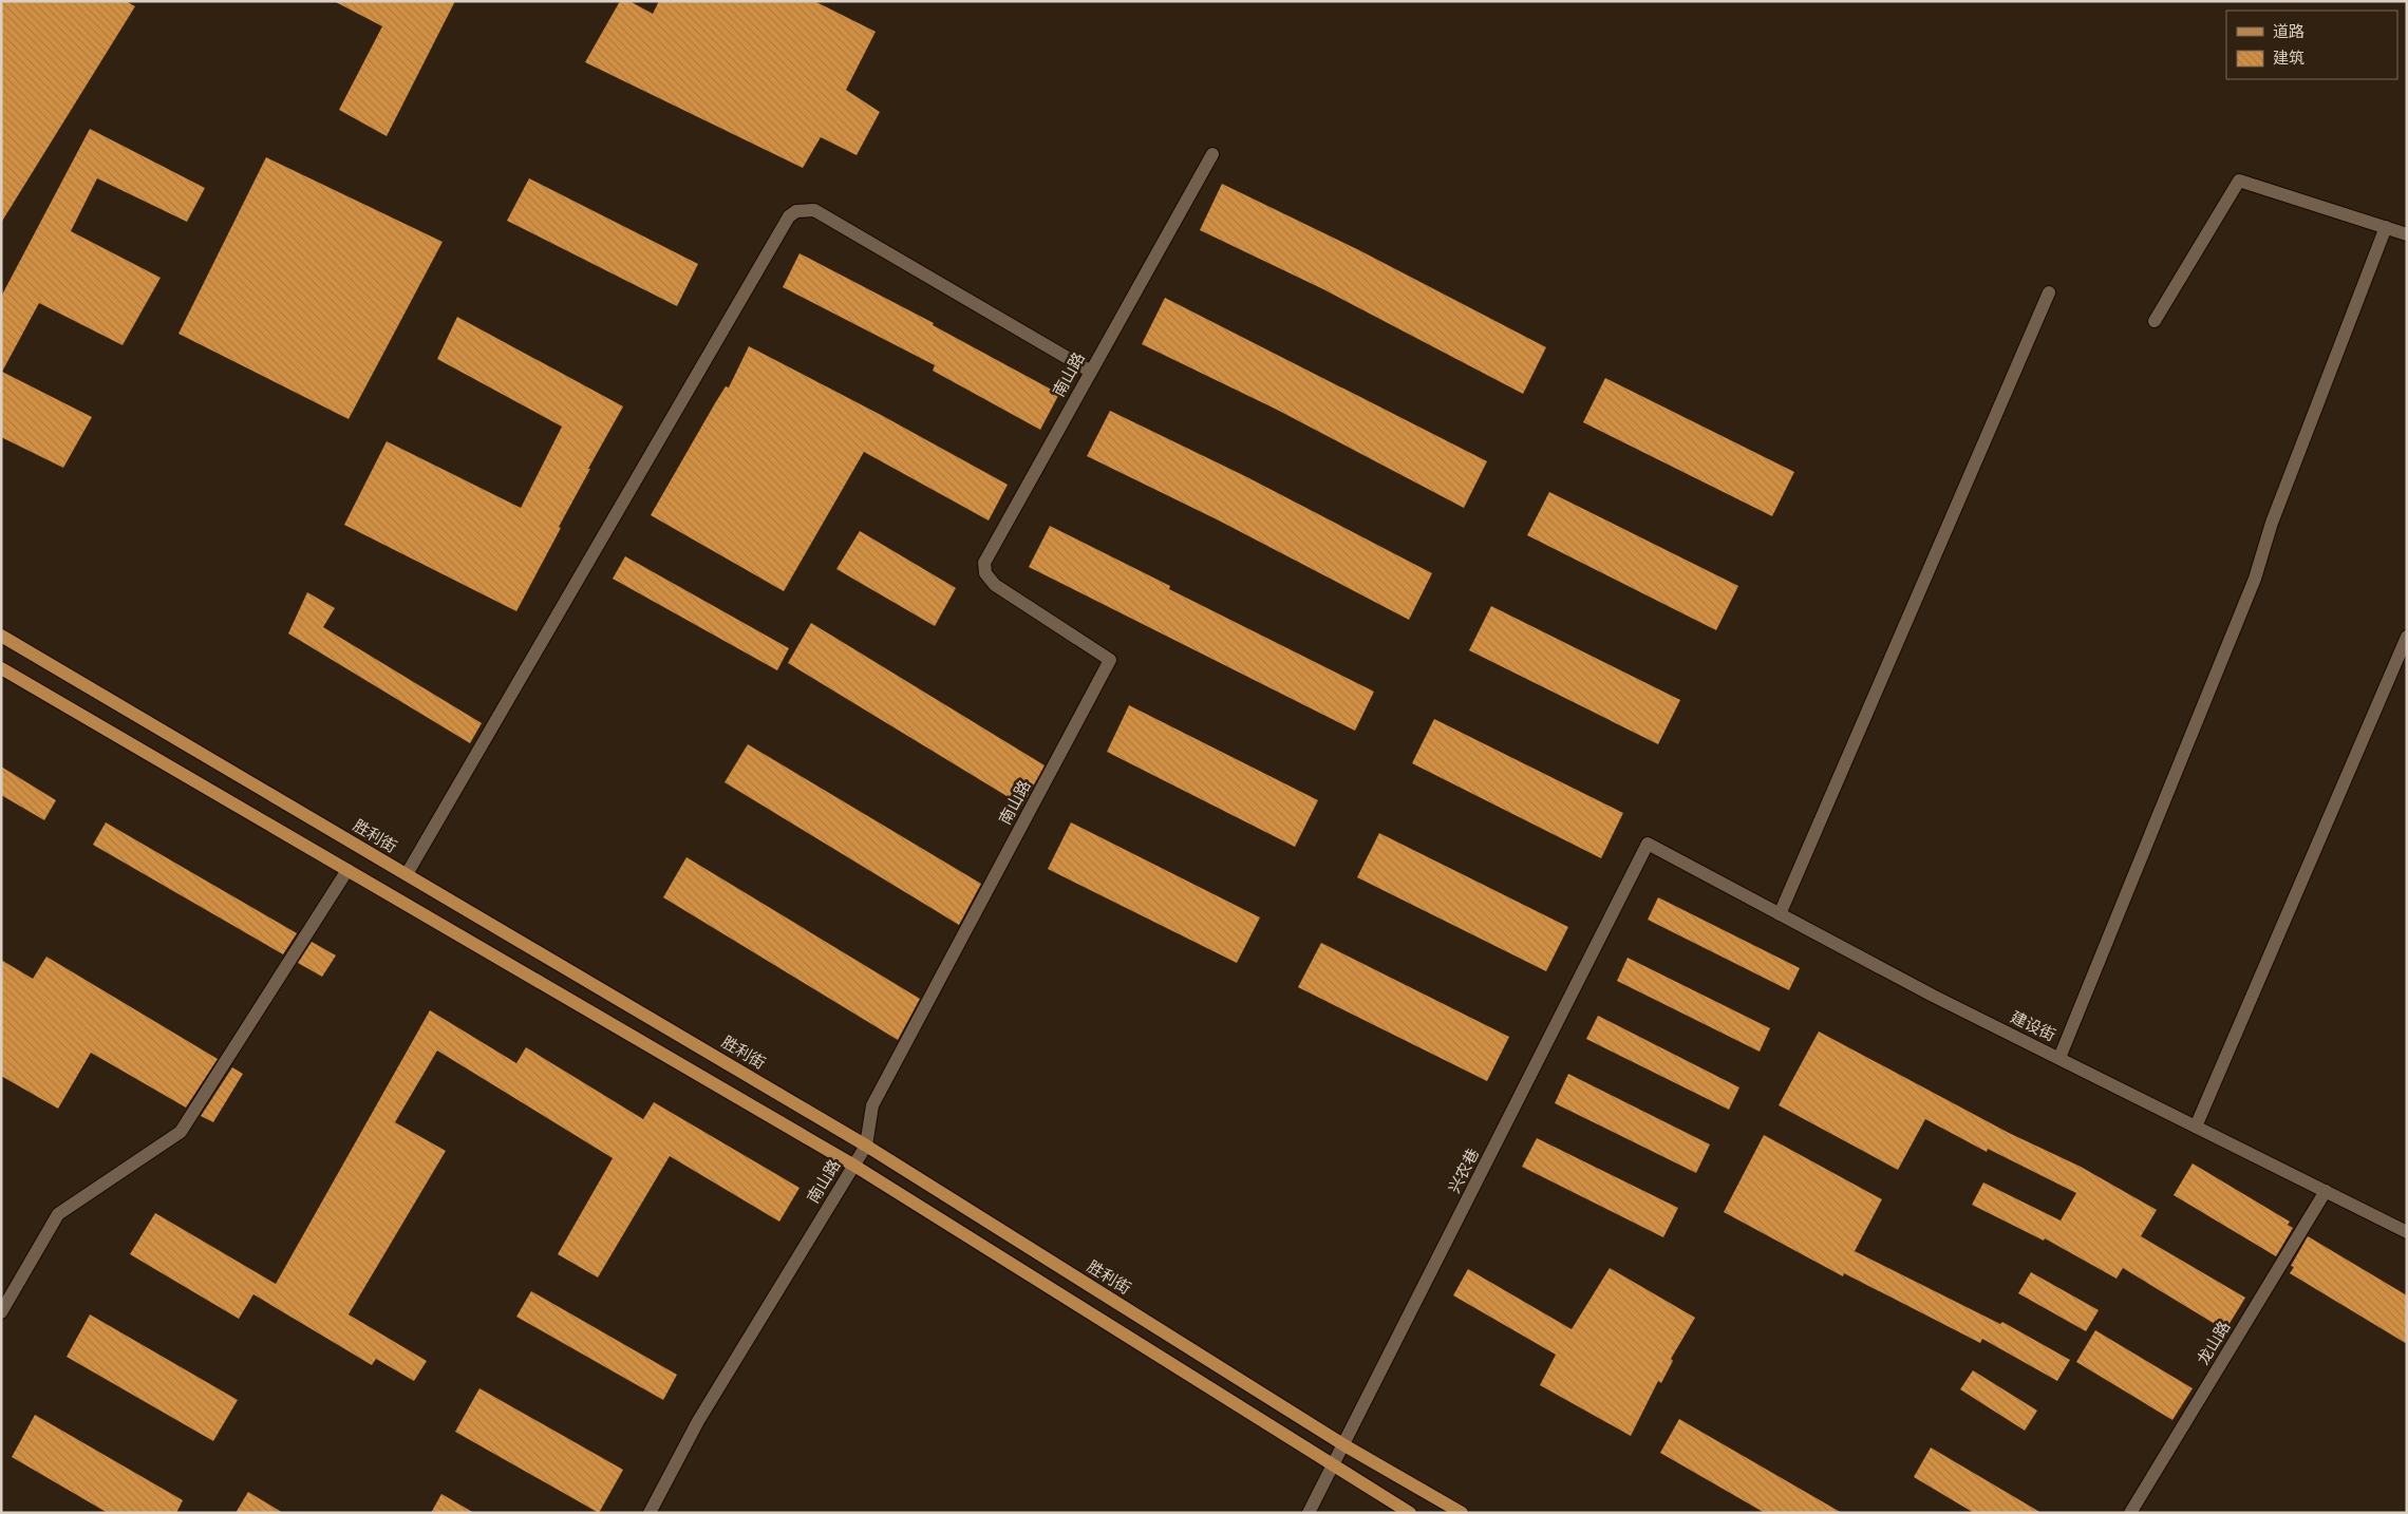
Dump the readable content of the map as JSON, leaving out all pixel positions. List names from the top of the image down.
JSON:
{
  "streets": {
    "main road": ["胜利街"],
    "street": [
      "南山路",
      "建设街",
      "兴农巷",
      "龙山路"
    ]
  },
  "crossings": [
    ["南山路", "胜利街"],
    ["胜利街", "兴农巷"],
    ["建设街", "兴农巷"],
    ["建设街", "龙山路"]
  ],
  "legend": ["道路", "建筑"]
}
